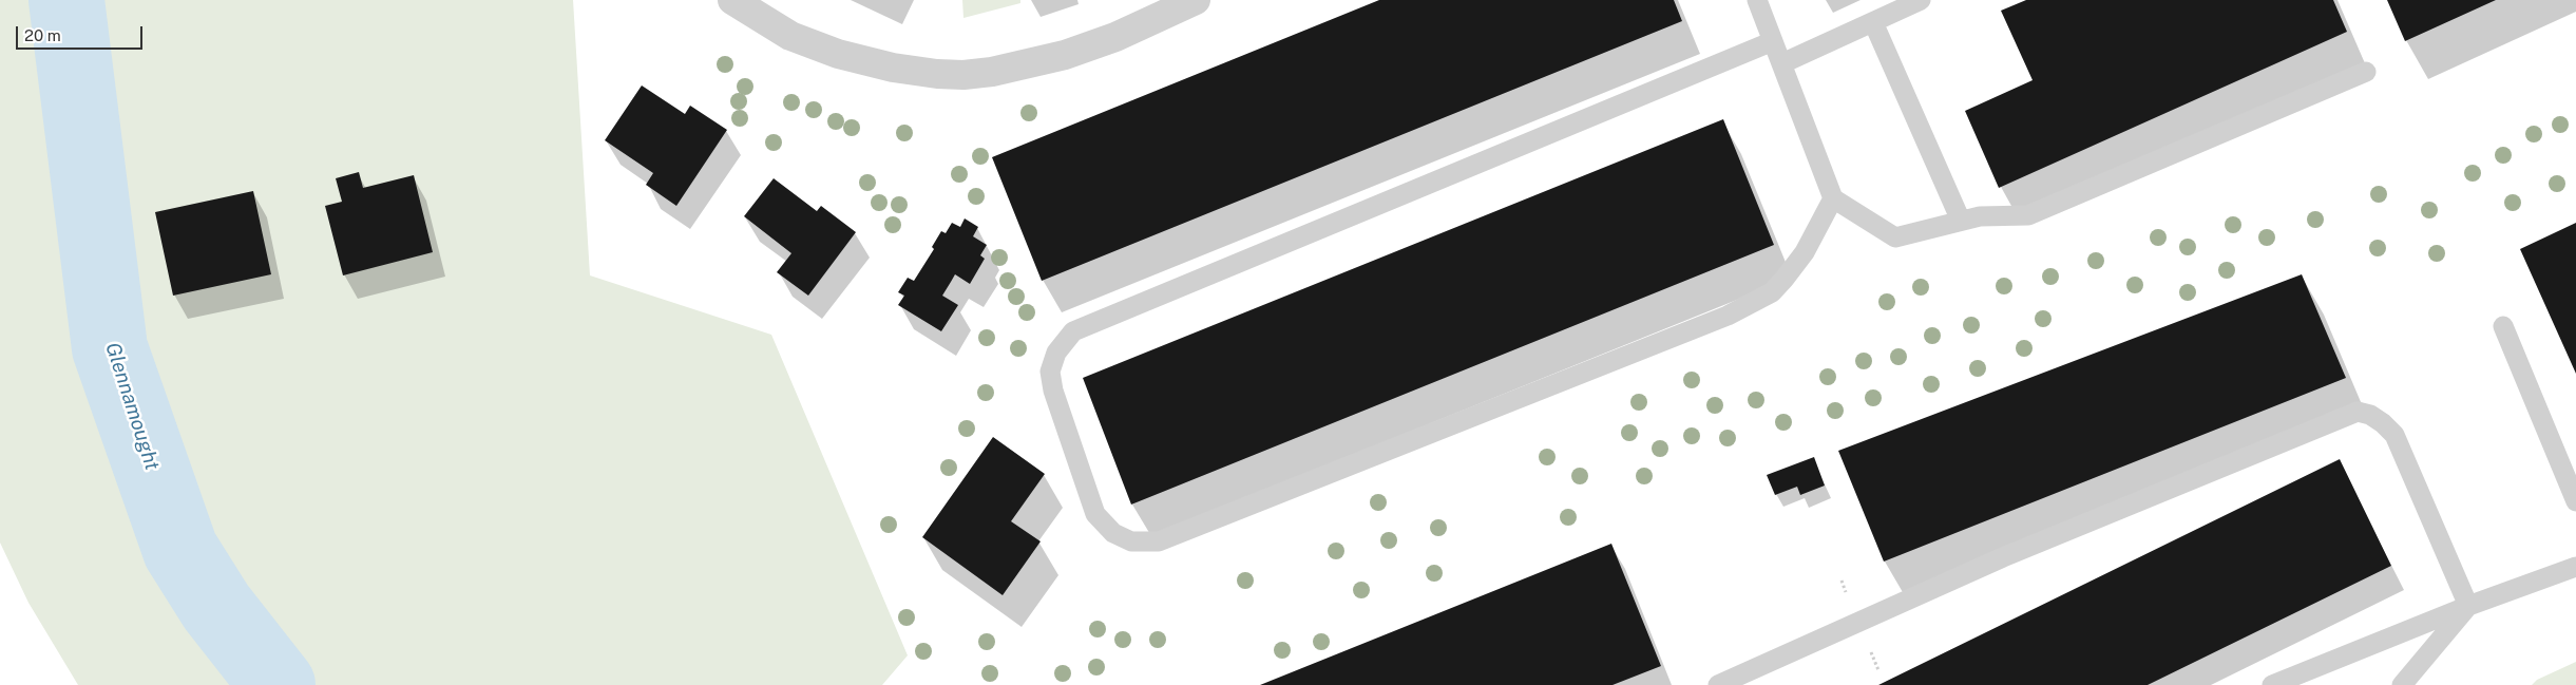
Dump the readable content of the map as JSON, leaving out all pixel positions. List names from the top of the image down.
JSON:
{
  "water": ["Glennamought"],
  "scale_bar": "20 m"
}
